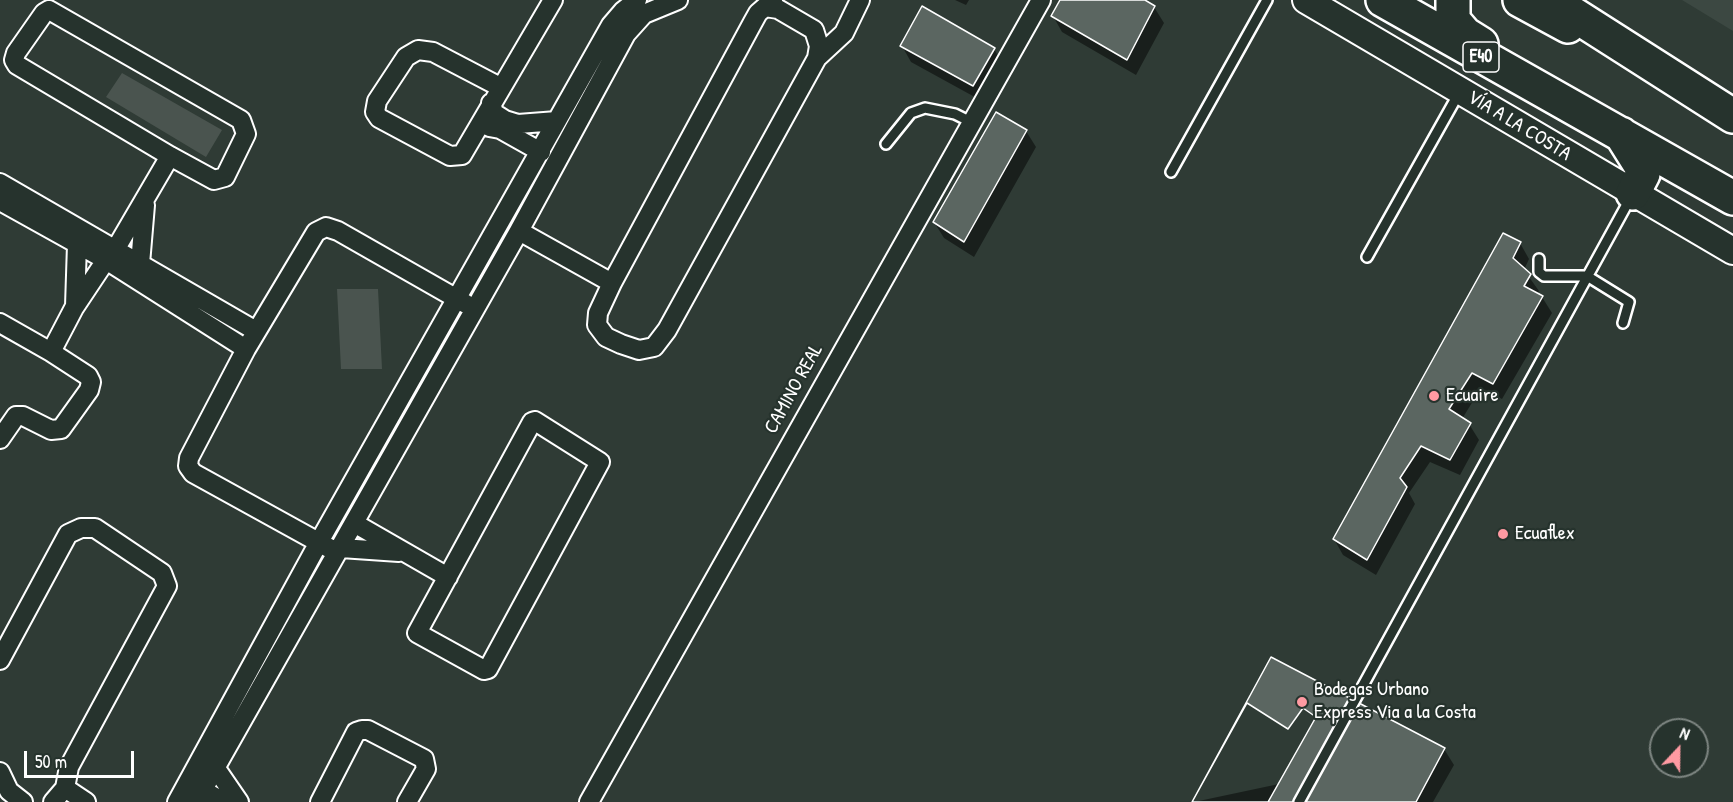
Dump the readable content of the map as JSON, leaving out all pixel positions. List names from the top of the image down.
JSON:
{
  "streets": {
    "highway": ["E40", "VÍA A LA COSTA"],
    "street": ["CAMINO REAL"]
  },
  "places": ["Ecuaire", "Ecuaflex", "Bodegas Urbano Express Via a la Costa"],
  "scale_bar": "50 m",
  "north": "top"
}
